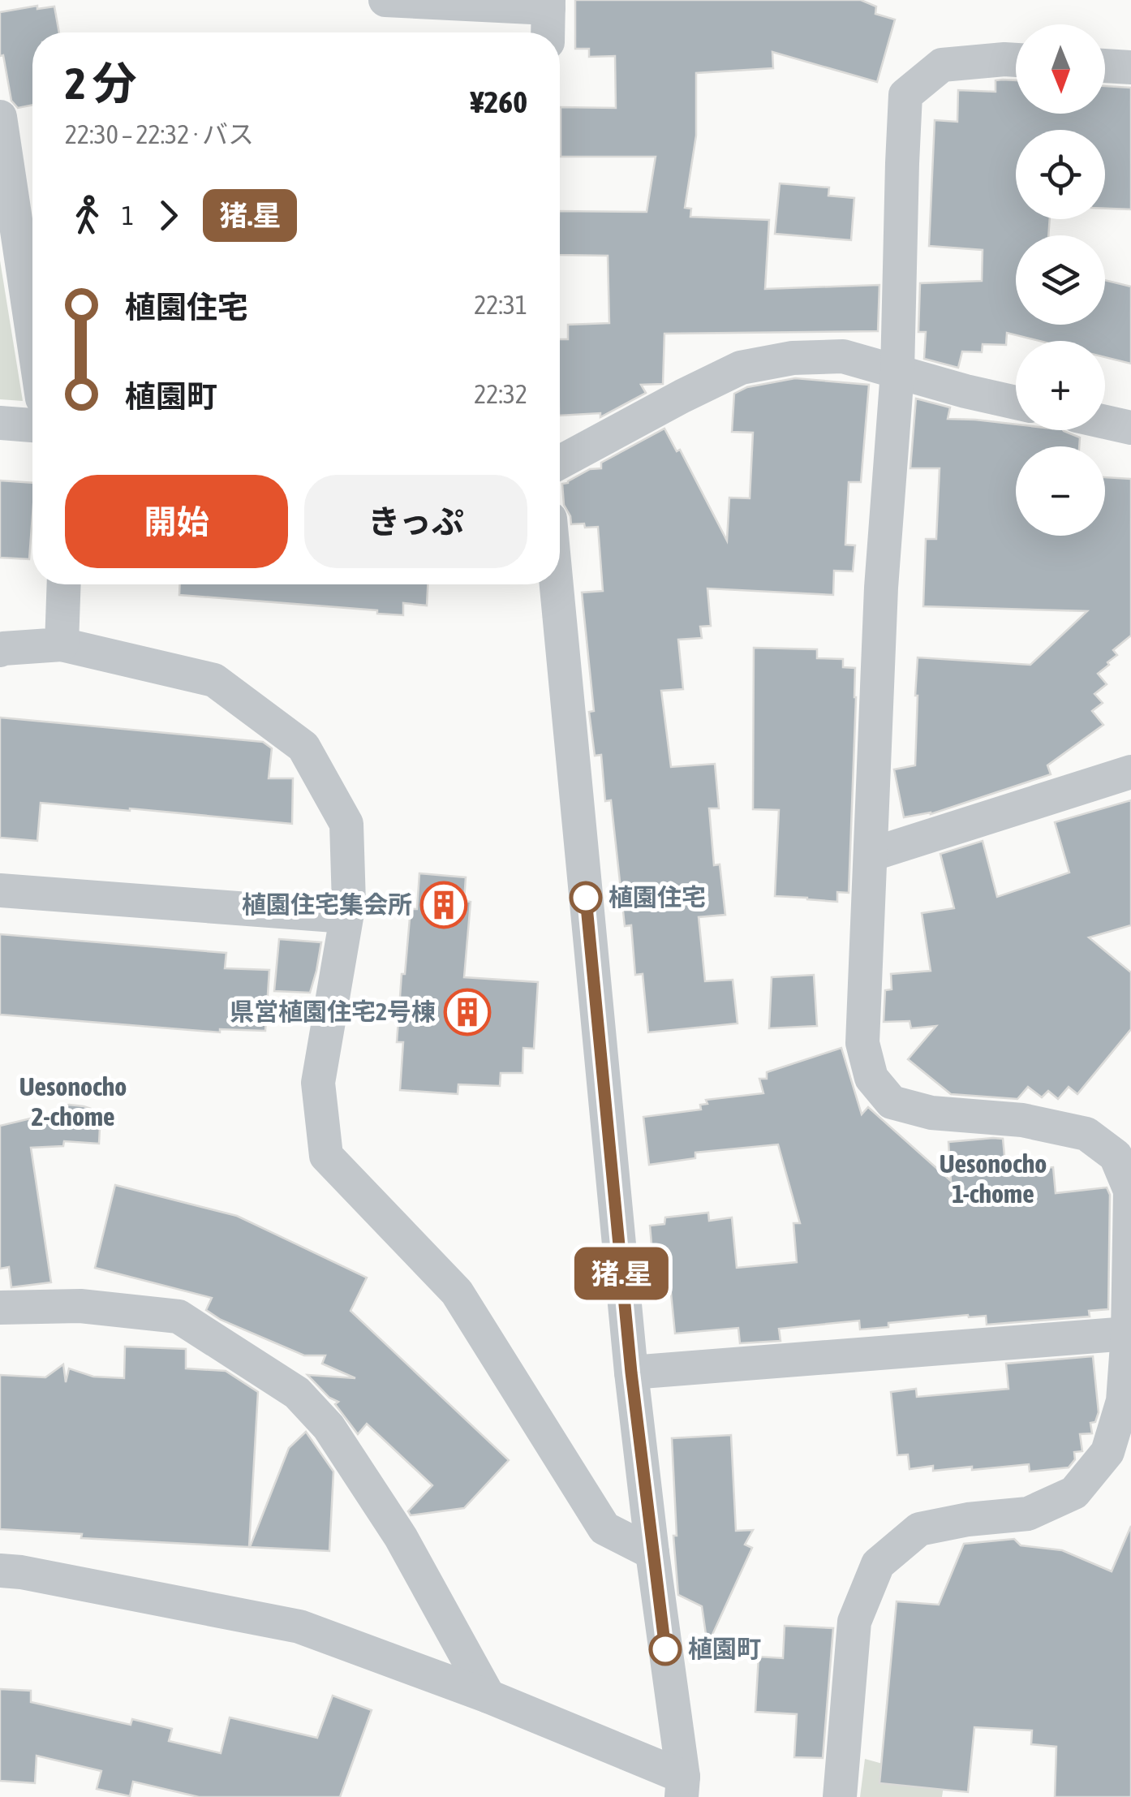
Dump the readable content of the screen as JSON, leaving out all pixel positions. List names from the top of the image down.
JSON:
{
  "districts": ["Uesonocho 2-chome", "Uesonocho 1-chome"],
  "places": {
    "other": ["植園住宅", "植園町"],
    "building": ["植園住宅集会所", "県営植園住宅2号棟"]
  },
  "lines": ["bus line 猪.星"],
  "north": "bottom",
  "page": {
    "on_map": "猪.星",
    "map_buttons": ["+", "−"],
    "heading": ["2 分", "22:30 – 22:32 · バス", "¥260"],
    "legs": ["1", "猪.星"],
    "list": [
      {
        "name": "植園住宅",
        "value": "22:31"
      },
      {
        "name": "植園町",
        "value": "22:32"
      }
    ],
    "buttons": ["開始", "きっぷ"]
  }
}
